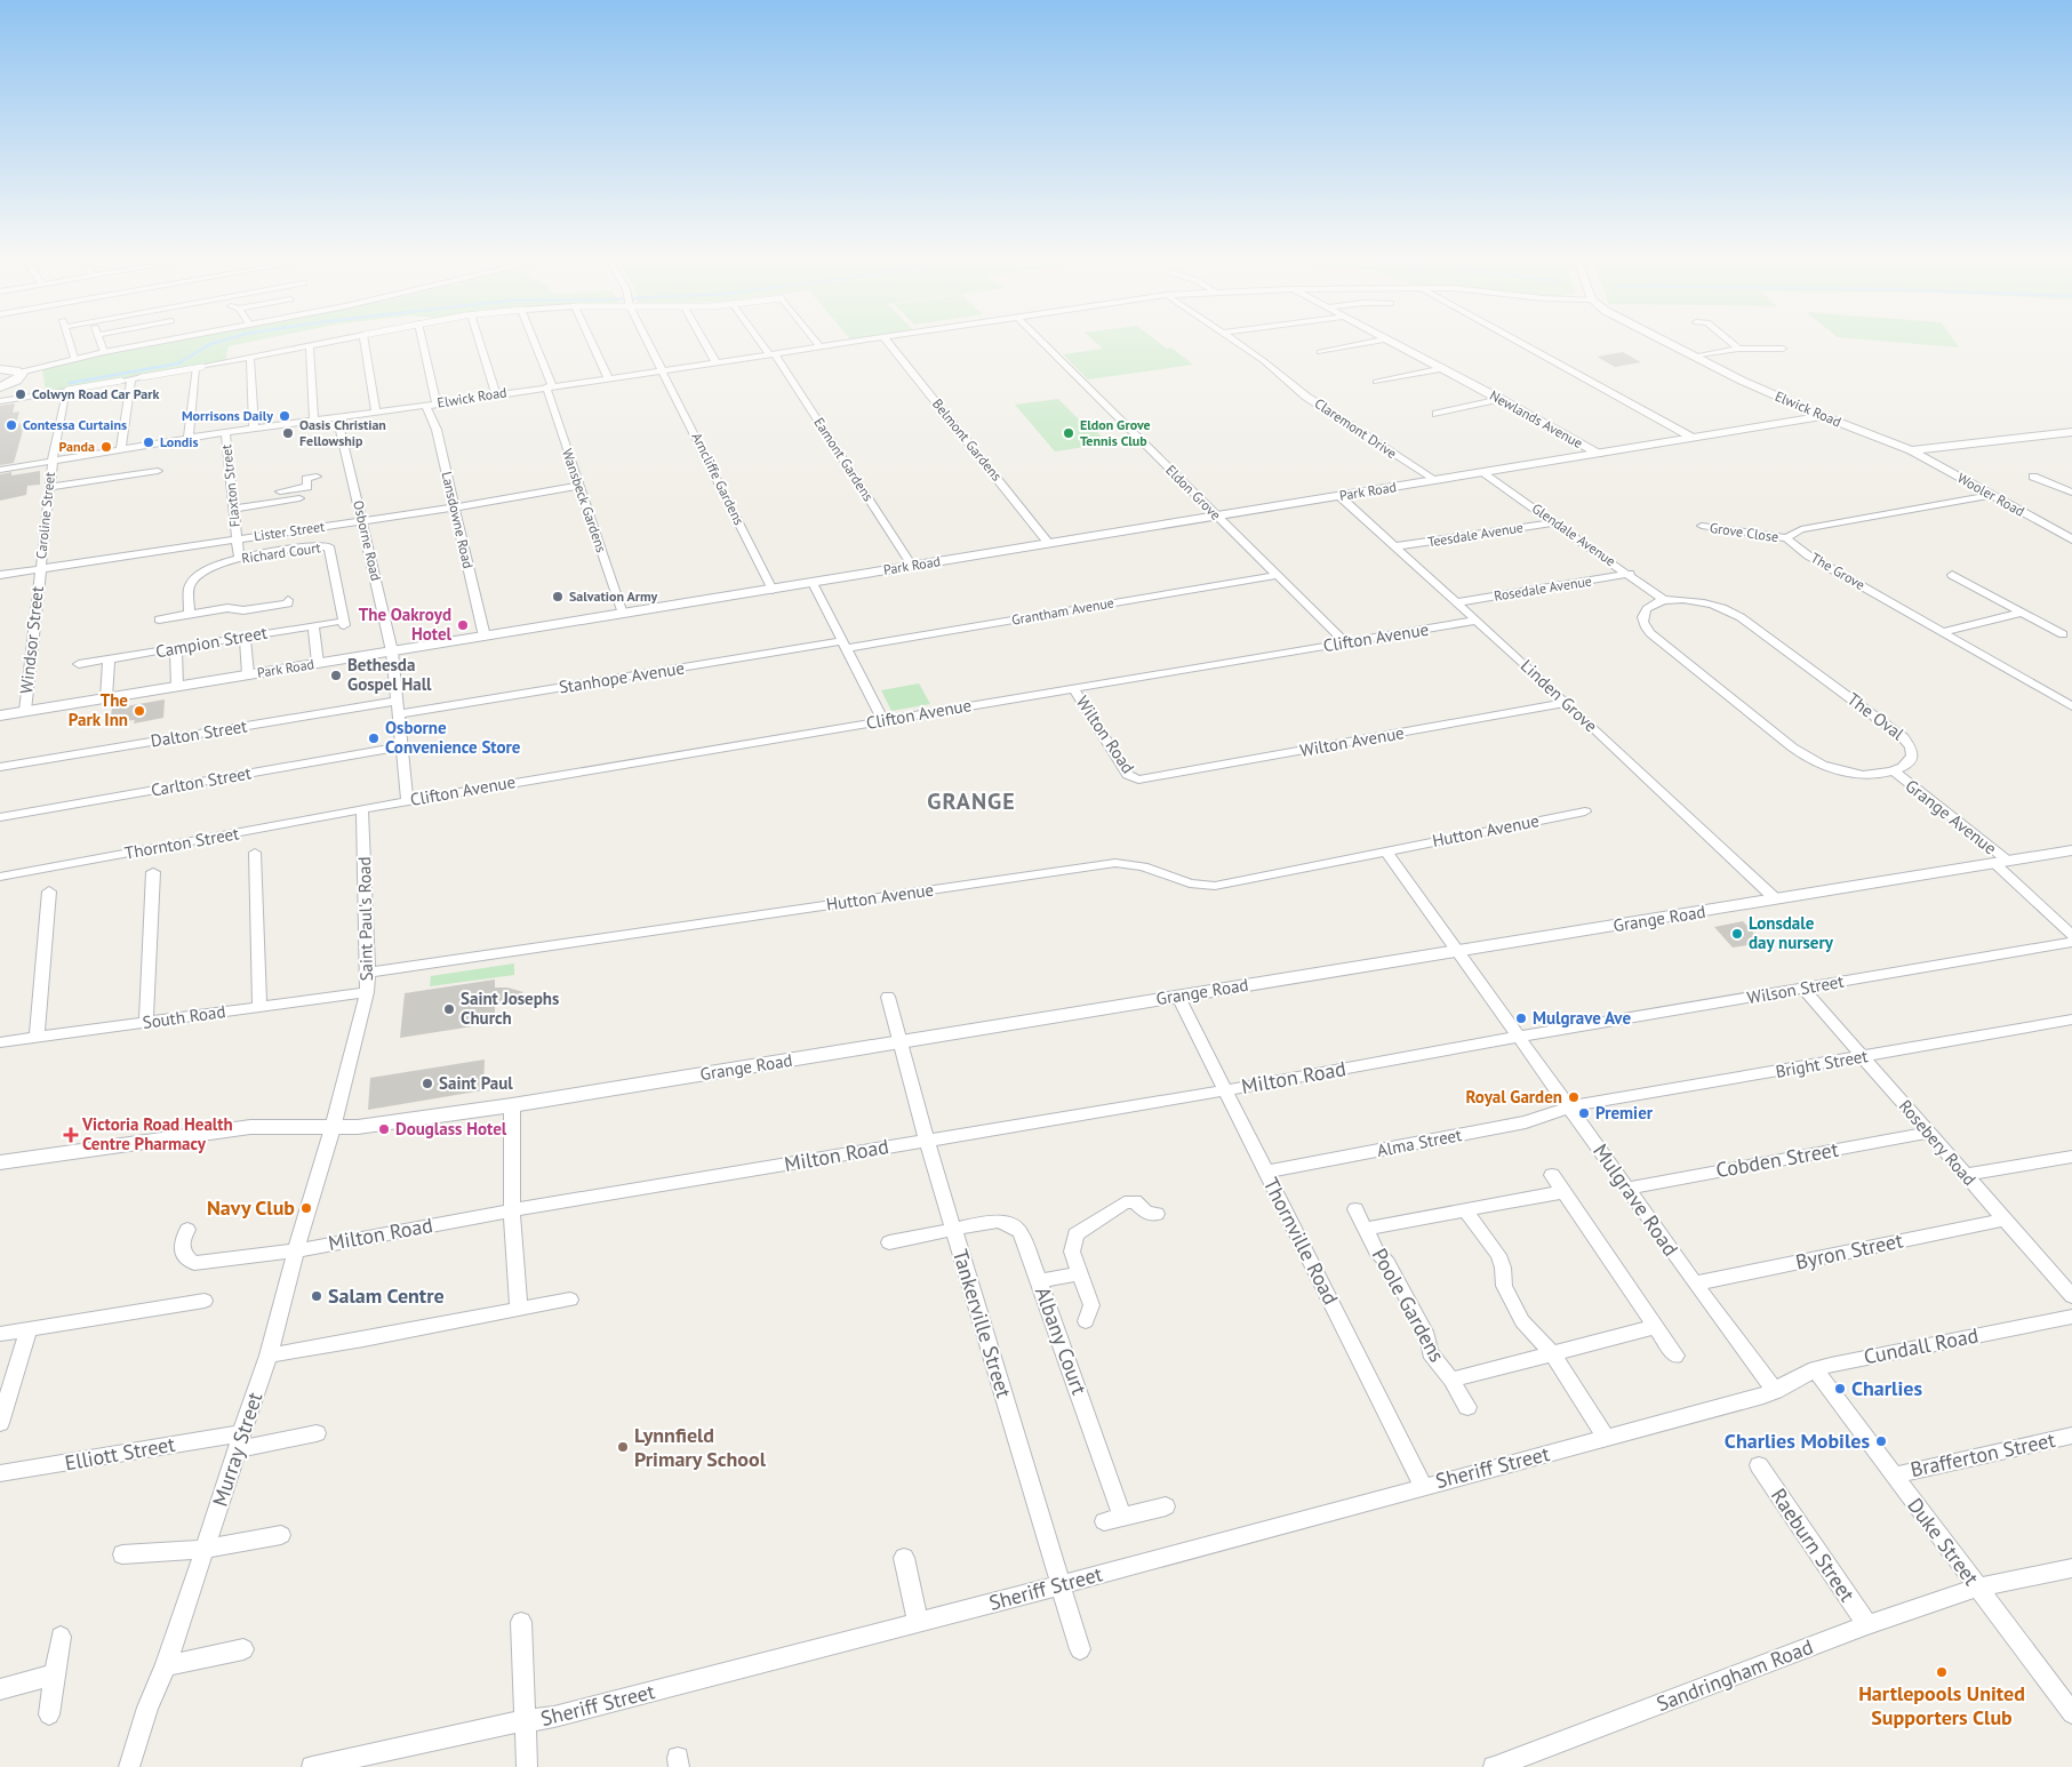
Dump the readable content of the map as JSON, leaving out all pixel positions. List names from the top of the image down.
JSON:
{
  "streets": {
    "street": [
      "Elwick Road",
      "Newlands Avenue",
      "Claremont Drive",
      "Belmont Gardens",
      "Eamont Gardens",
      "Arncliffe Gardens",
      "Flaxton Street",
      "Park Road",
      "Eldon Grove",
      "Wooler Road",
      "Wansbeck Gardens",
      "Caroline Street",
      "Lansdowne Road",
      "Lister Street",
      "Grove Close",
      "Teesdale Avenue",
      "Glendale Avenue",
      "Osborne Road",
      "Richard Court",
      "The Grove",
      "Rosedale Avenue",
      "Grantham Avenue",
      "Clifton Avenue",
      "Windsor Street",
      "Campion Street",
      "Stanhope Avenue",
      "Linden Grove",
      "The Oval",
      "Dalton Street",
      "Wilton Road",
      "Wilton Avenue",
      "Carlton Street",
      "Grange Avenue",
      "Hutton Avenue",
      "Thornton Street",
      "Saint Paul's Road",
      "Grange Road",
      "Wilson Street",
      "South Road",
      "Bright Street",
      "Milton Road",
      "Alma Street",
      "Rosebery Road",
      "Cobden Street",
      "Mulgrave Road",
      "Thornville Road",
      "Byron Street",
      "Poole Gardens",
      "Tankerville Street",
      "Albany Court",
      "Cundall Road",
      "Murray Street",
      "Elliott Street",
      "Brafferton Street",
      "Sheriff Street",
      "Duke Street",
      "Raeburn Street",
      "Sandringham Road"
    ]
  },
  "crossings": [
    ["Elwick Road", "Eamont Gardens"],
    ["Elwick Road", "Arncliffe Gardens"],
    ["Elwick Road", "Flaxton Street"],
    ["Elwick Road", "Park Road"],
    ["Elwick Road", "Wooler Road"],
    ["Elwick Road", "Wansbeck Gardens"],
    ["Elwick Road", "Caroline Street"],
    ["Elwick Road", "Lansdowne Road"],
    ["Elwick Road", "Osborne Road"],
    ["Newlands Avenue", "Park Road"],
    ["Claremont Drive", "Park Road"],
    ["Belmont Gardens", "Park Road"],
    ["Eamont Gardens", "Park Road"],
    ["Arncliffe Gardens", "Park Road"],
    ["Flaxton Street", "Lister Street"],
    ["Flaxton Street", "Richard Court"],
    ["Park Road", "Eldon Grove"],
    ["Park Road", "Wansbeck Gardens"],
    ["Park Road", "Lansdowne Road"],
    ["Park Road", "Glendale Avenue"],
    ["Park Road", "Osborne Road"],
    ["Park Road", "Windsor Street"],
    ["Park Road", "Linden Grove"],
    ["Eldon Grove", "Grantham Avenue"],
    ["Eldon Grove", "Clifton Avenue"],
    ["Wooler Road", "The Grove"],
    ["Wansbeck Gardens", "Lister Street"],
    ["Caroline Street", "Lister Street"],
    ["Caroline Street", "Windsor Street"],
    ["Lansdowne Road", "Lister Street"],
    ["Lister Street", "Osborne Road"],
    ["Lister Street", "Windsor Street"],
    ["Grove Close", "The Grove"],
    ["Teesdale Avenue", "Glendale Avenue"],
    ["Teesdale Avenue", "Linden Grove"],
    ["Glendale Avenue", "Rosedale Avenue"],
    ["Glendale Avenue", "The Oval"],
    ["Osborne Road", "Clifton Avenue"],
    ["Osborne Road", "Stanhope Avenue"],
    ["Osborne Road", "Dalton Street"],
    ["Osborne Road", "Carlton Street"],
    ["Richard Court", "Campion Street"],
    ["Rosedale Avenue", "Linden Grove"],
    ["Grantham Avenue", "Stanhope Avenue"],
    ["Clifton Avenue", "Linden Grove"],
    ["Clifton Avenue", "Wilton Road"],
    ["Clifton Avenue", "Thornton Street"],
    ["Clifton Avenue", "Saint Paul's Road"],
    ["Linden Grove", "Wilton Avenue"],
    ["Linden Grove", "Grange Road"],
    ["The Oval", "Grange Avenue"],
    ["Wilton Road", "Wilton Avenue"],
    ["Grange Avenue", "Grange Road"],
    ["Hutton Avenue", "Saint Paul's Road"],
    ["Thornton Street", "Saint Paul's Road"],
    ["Saint Paul's Road", "Grange Road"],
    ["Saint Paul's Road", "South Road"],
    ["Saint Paul's Road", "Murray Street"],
    ["Grange Road", "Mulgrave Road"],
    ["Grange Road", "Thornville Road"],
    ["Grange Road", "Tankerville Street"],
    ["Grange Road", "Murray Street"],
    ["Wilson Street", "Milton Road"],
    ["Wilson Street", "Rosebery Road"],
    ["Wilson Street", "Mulgrave Road"],
    ["Bright Street", "Alma Street"],
    ["Bright Street", "Rosebery Road"],
    ["Bright Street", "Mulgrave Road"],
    ["Milton Road", "Mulgrave Road"],
    ["Milton Road", "Thornville Road"],
    ["Milton Road", "Tankerville Street"],
    ["Milton Road", "Murray Street"],
    ["Alma Street", "Mulgrave Road"],
    ["Alma Street", "Thornville Road"],
    ["Rosebery Road", "Cobden Street"],
    ["Rosebery Road", "Byron Street"],
    ["Cobden Street", "Mulgrave Road"],
    ["Mulgrave Road", "Byron Street"],
    ["Mulgrave Road", "Cundall Road"],
    ["Mulgrave Road", "Sheriff Street"],
    ["Thornville Road", "Sheriff Street"],
    ["Tankerville Street", "Albany Court"],
    ["Tankerville Street", "Sheriff Street"],
    ["Cundall Road", "Sheriff Street"],
    ["Cundall Road", "Duke Street"],
    ["Murray Street", "Elliott Street"],
    ["Brafferton Street", "Duke Street"],
    ["Duke Street", "Sandringham Road"],
    ["Raeburn Street", "Sandringham Road"]
  ],
  "districts": ["GRANGE"],
  "places": {
    "other": [
      "Colwyn Road Car Park",
      "Morrisons Daily",
      "Contessa Curtains",
      "Oasis Christian Fellowship",
      "Eldon Grove Tennis Club",
      "Londis",
      "Panda",
      "Salvation Army",
      "The Oakroyd Hotel",
      "Bethesda Gospel Hall",
      "The Park Inn",
      "Osborne Convenience Store",
      "Lonsdale day nursery",
      "Saint Josephs Church",
      "Mulgrave Ave",
      "Saint Paul",
      "Royal Garden",
      "Premier",
      "Douglass Hotel",
      "Navy Club",
      "Salam Centre",
      "Charlies",
      "Charlies Mobiles",
      "Lynnfield Primary School",
      "Hartlepools United Supporters Club"
    ],
    "health": ["Victoria Road Health Centre Pharmacy"]
  }
}
